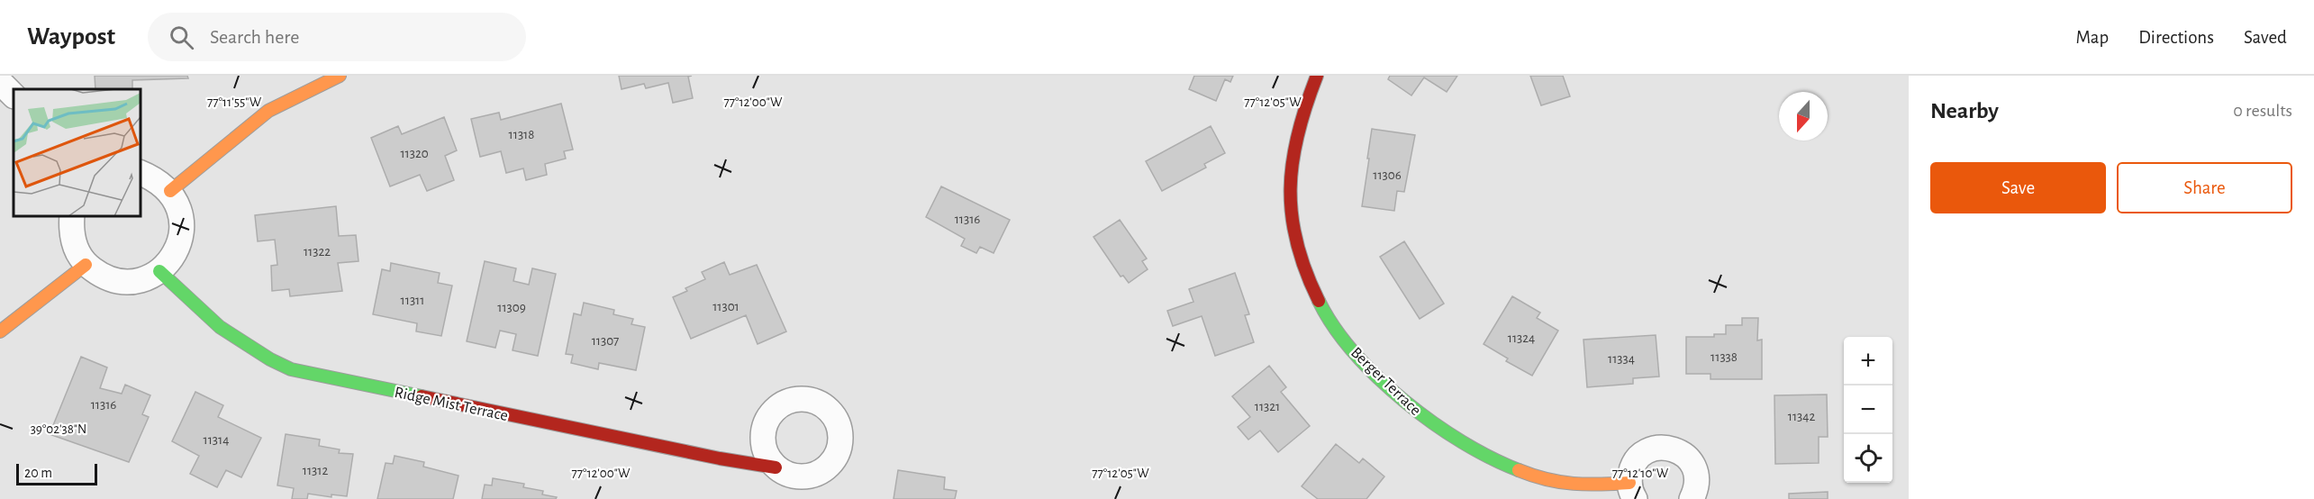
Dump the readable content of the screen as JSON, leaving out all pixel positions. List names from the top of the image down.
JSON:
{
  "streets": {
    "street": ["Berger Terrace", "Ridge Mist Terrace"]
  },
  "house_numbers": [
    "11318",
    "11320",
    "11306",
    "11316",
    "11322",
    "11311",
    "11301",
    "11309",
    "11324",
    "11307",
    "11338",
    "11334",
    "11316",
    "11321",
    "11342",
    "11314",
    "11312"
  ],
  "scale_bar": "20 m",
  "north": "bottom",
  "page": {
    "header": "Waypost",
    "search": "Search here",
    "nav": ["Map", "Directions", "Saved"],
    "heading": ["Nearby", "0 results"],
    "buttons": ["Save", "Share"],
    "map_buttons": ["+", "−"],
    "scale": "20 m"
  },
  "coordinates": [
    "77°12'05\"W",
    "77°11'55\"W",
    "77°12'00\"W",
    "39°02'38\"N",
    "77°12'10\"W"
  ]
}
